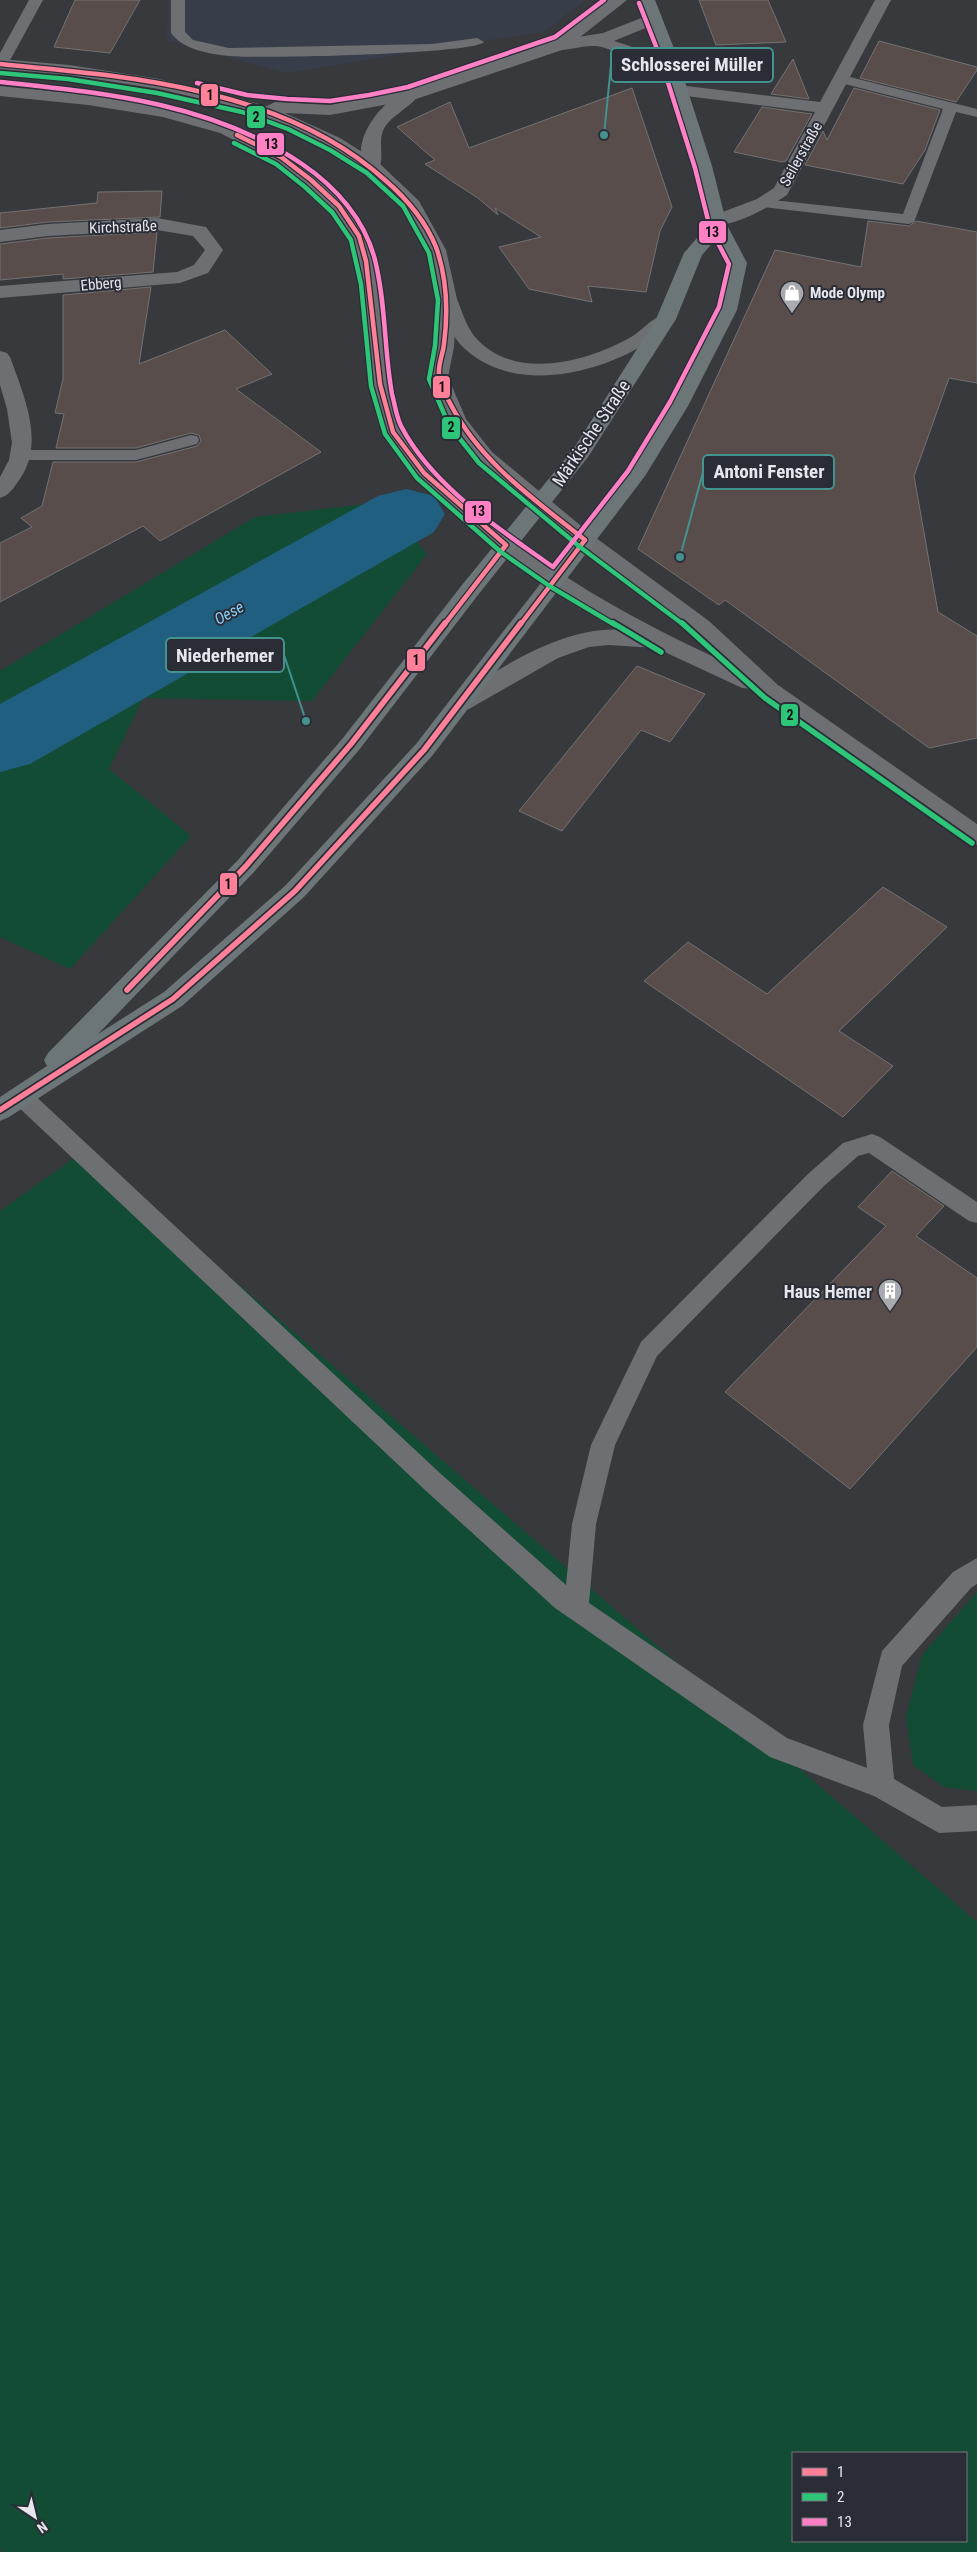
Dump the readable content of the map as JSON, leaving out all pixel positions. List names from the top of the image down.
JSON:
{
  "streets": {
    "main road": ["Märkische Straße"],
    "street": ["Seilerstraße", "Kirchstraße", "Ebberg"]
  },
  "crossings": [
    ["Seilerstraße", "Märkische Straße"],
    ["Kirchstraße", "Ebberg"]
  ],
  "water": ["Oese"],
  "places": {
    "other": ["Schlosserei Müller", "Antoni Fenster", "Niederhemer"],
    "shop": ["Mode Olymp"],
    "building": ["Haus Hemer"]
  },
  "lines": ["transit line 13", "transit line 1", "transit line 2"],
  "legend": ["1", "2", "13"],
  "north": "bottom right"
}
